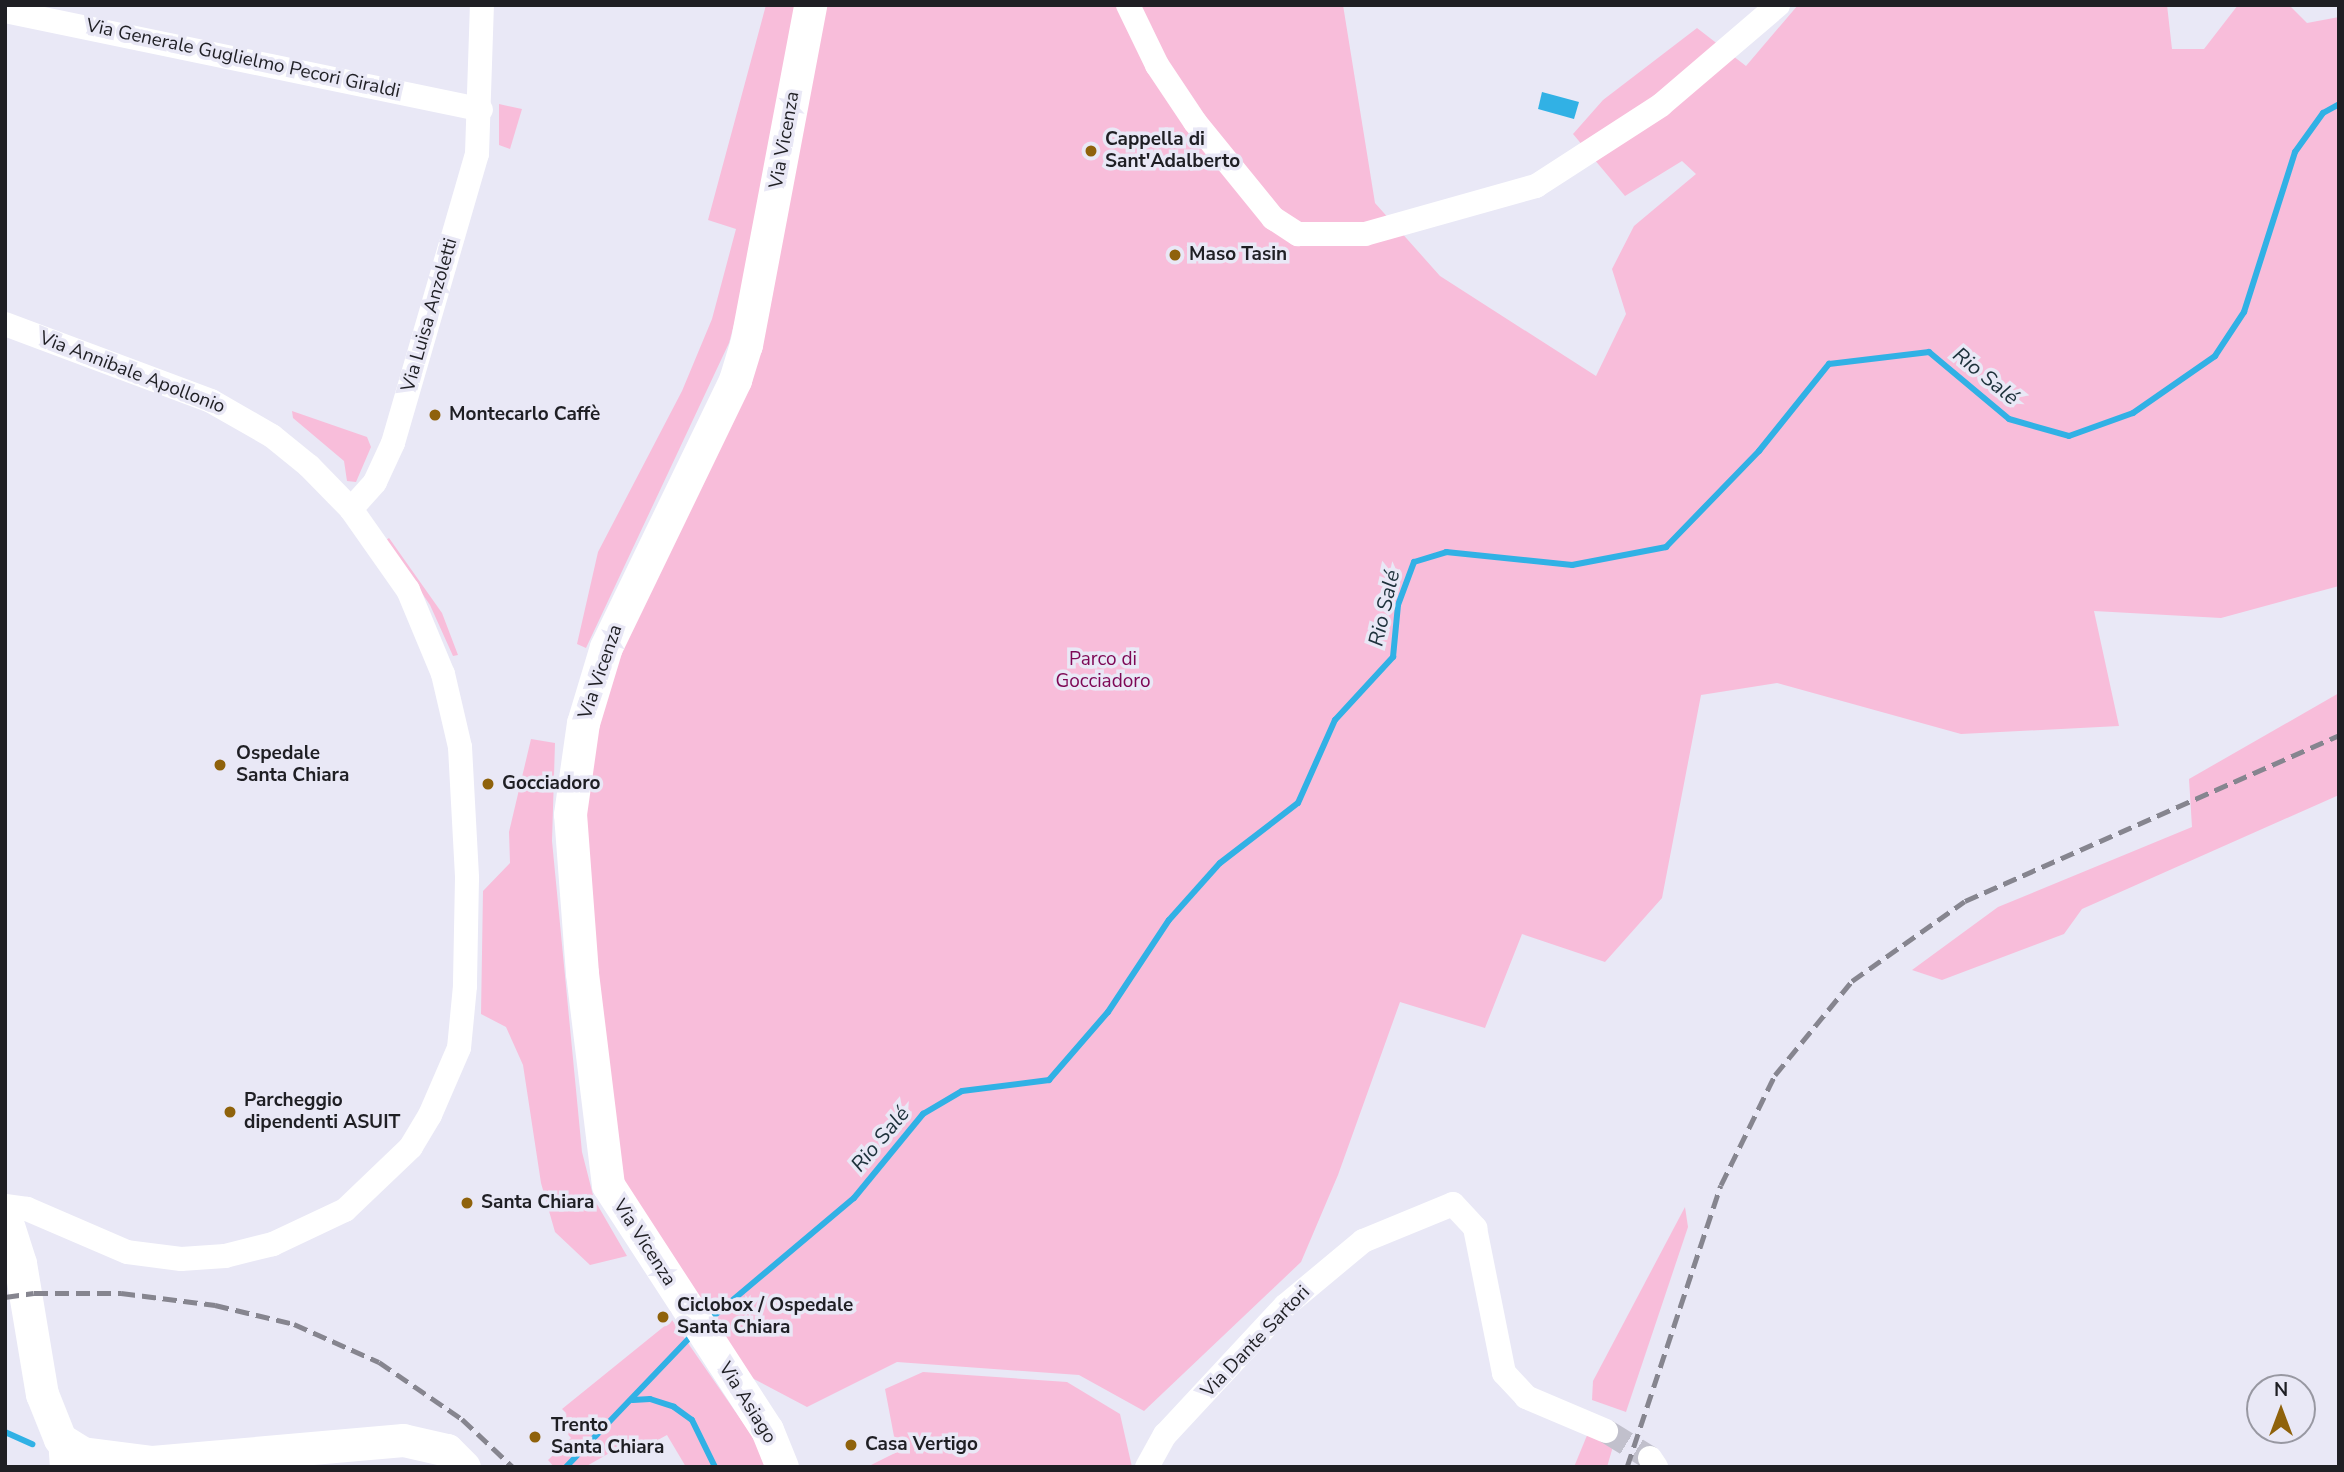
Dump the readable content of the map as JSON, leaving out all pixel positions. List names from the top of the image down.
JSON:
{
  "streets": {
    "main road": ["Via Vicenza", "Via Asiago"],
    "street": [
      "Via Generale Guglielmo Pecori Giraldi",
      "Via Luisa Anzoletti",
      "Via Annibale Apollonio",
      "Via Dante Sartori"
    ]
  },
  "crossings": [
    ["Via Generale Guglielmo Pecori Giraldi", "Via Luisa Anzoletti"],
    ["Via Vicenza", "Via Asiago"],
    ["Via Luisa Anzoletti", "Via Annibale Apollonio"]
  ],
  "water": ["Rio Salé"],
  "parks": ["Parco di Gocciadoro"],
  "places": [
    "Cappella di Sant'Adalberto",
    "Maso Tasin",
    "Montecarlo Caffè",
    "Ospedale Santa Chiara",
    "Gocciadoro",
    "Parcheggio dipendenti ASUIT",
    "Santa Chiara",
    "Ciclobox / Ospedale Santa Chiara",
    "Trento Santa Chiara",
    "Casa Vertigo"
  ],
  "north": "top"
}
